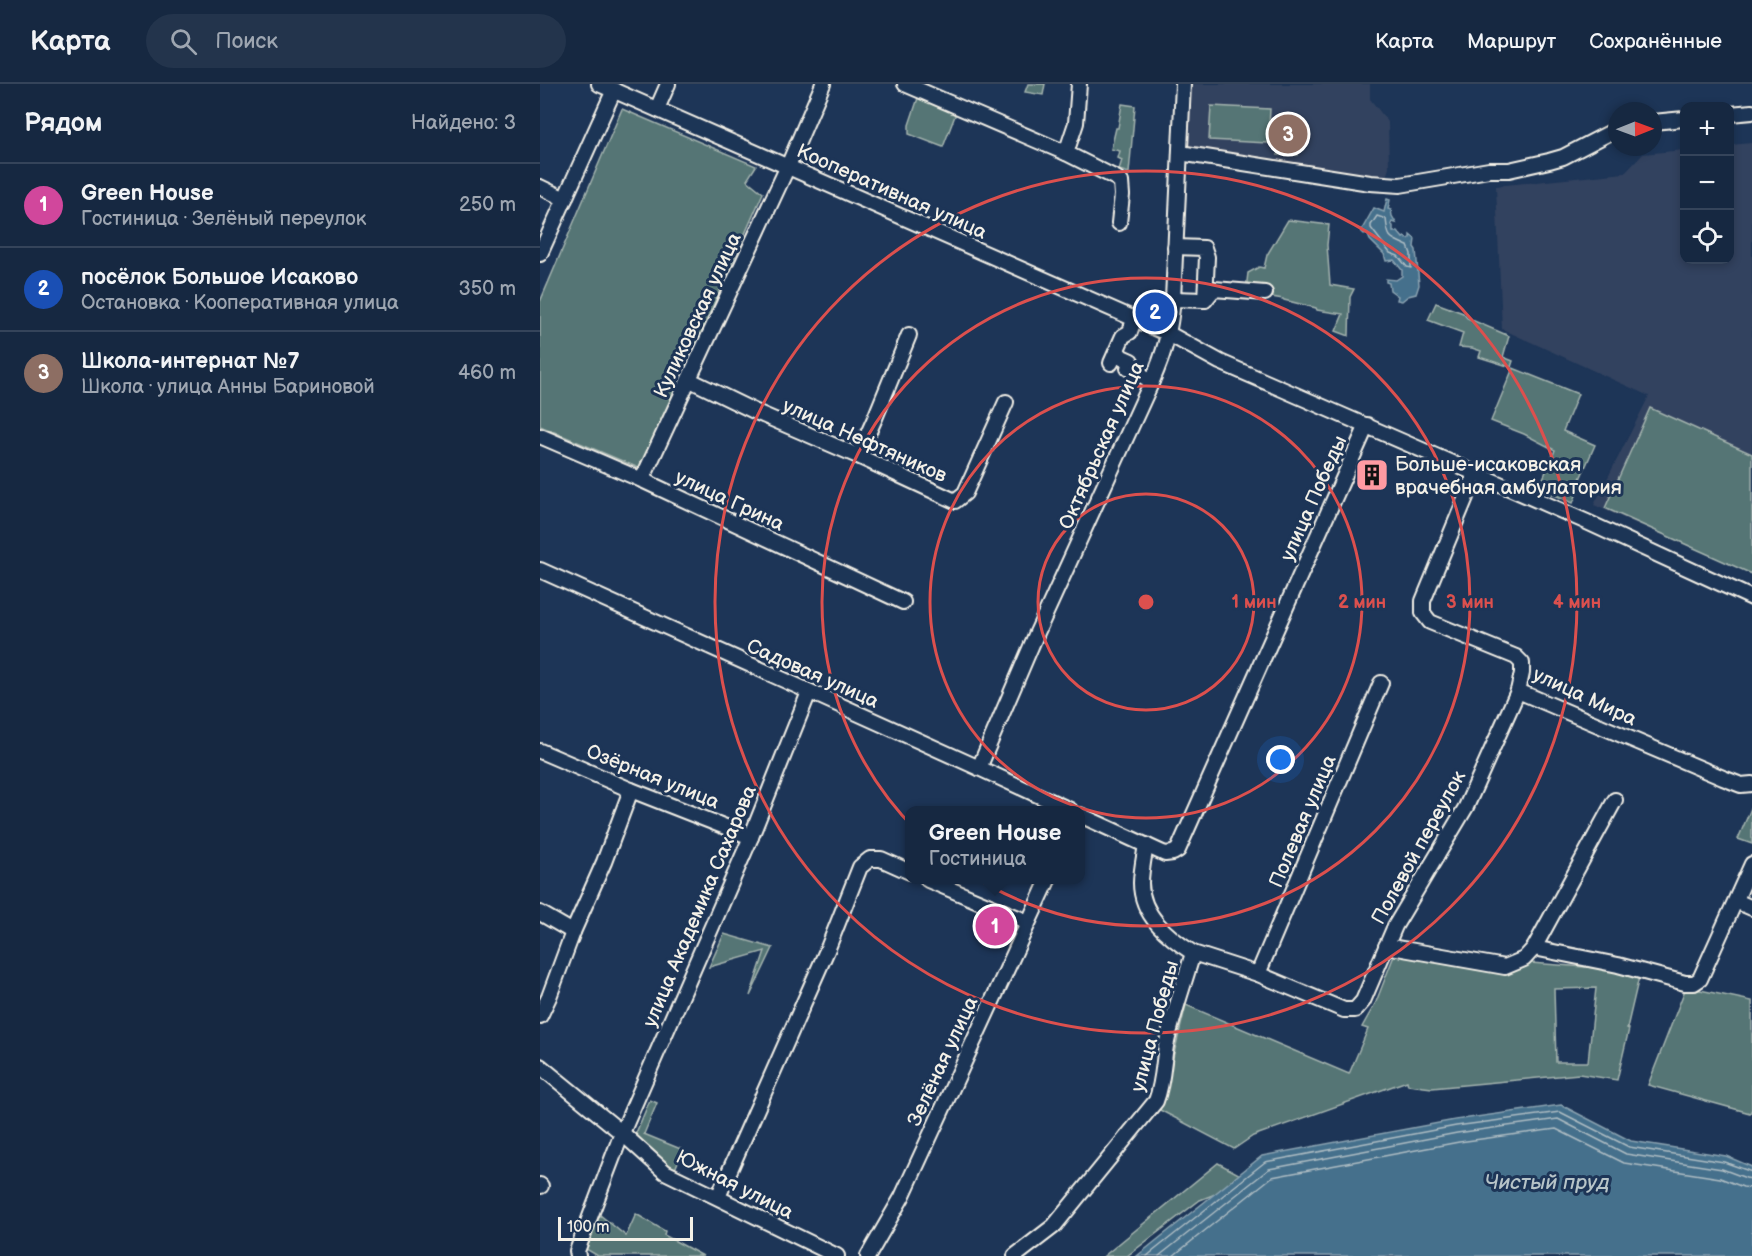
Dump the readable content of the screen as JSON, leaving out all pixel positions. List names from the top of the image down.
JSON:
{
  "streets": {
    "street": [
      "Кооперативная улица",
      "Куликовская улица",
      "улица Нефтяников",
      "Октябрьская улица",
      "улица Победы",
      "улица Грина",
      "Садовая улица",
      "улица Мира",
      "Озёрная улица",
      "Полевая улица",
      "Полевой переулок",
      "улица Академика Сахарова",
      "Зелёная улица",
      "Южная улица"
    ]
  },
  "crossings": [
    ["Кооперативная улица", "Куликовская улица"],
    ["Кооперативная улица", "Октябрьская улица"],
    ["Кооперативная улица", "улица Победы"],
    ["Куликовская улица", "улица Нефтяников"],
    ["Куликовская улица", "улица Грина"],
    ["Октябрьская улица", "Садовая улица"],
    ["Садовая улица", "улица Академика Сахарова"],
    ["улица Мира", "Полевой переулок"],
    ["Озёрная улица", "улица Академика Сахарова"],
    ["Полевая улица", "Полевой переулок"],
    ["улица Академика Сахарова", "Южная улица"]
  ],
  "water": ["Чистый пруд"],
  "places": {
    "building": ["Больше-исаковская врачебная амбулатория"]
  },
  "scale_bar": "100 m",
  "north": "right",
  "page": {
    "header": "Карта",
    "search": "Поиск",
    "nav": ["Карта", "Маршрут", "Сохранённые"],
    "heading": ["Рядом", "Найдено: 3"],
    "map_buttons": ["+", "−"],
    "pins": ["3", "2", "1"],
    "list": [
      {
        "mark": "1",
        "name": "Green House",
        "note": "Гостиница · Зелёный переулок",
        "value": "250 m"
      },
      {
        "mark": "2",
        "name": "посёлок Большое Исаково",
        "note": "Остановка · Кооперативная улица",
        "value": "350 m"
      },
      {
        "mark": "3",
        "name": "Школа-интернат №7",
        "note": "Школа · улица Анны Бариновой",
        "value": "460 m"
      }
    ],
    "popup": ["Green House", "Гостиница"],
    "scale": "100 m"
  },
  "rings": [
    "1 мин",
    "2 мин",
    "3 мин",
    "4 мин"
  ]
}
